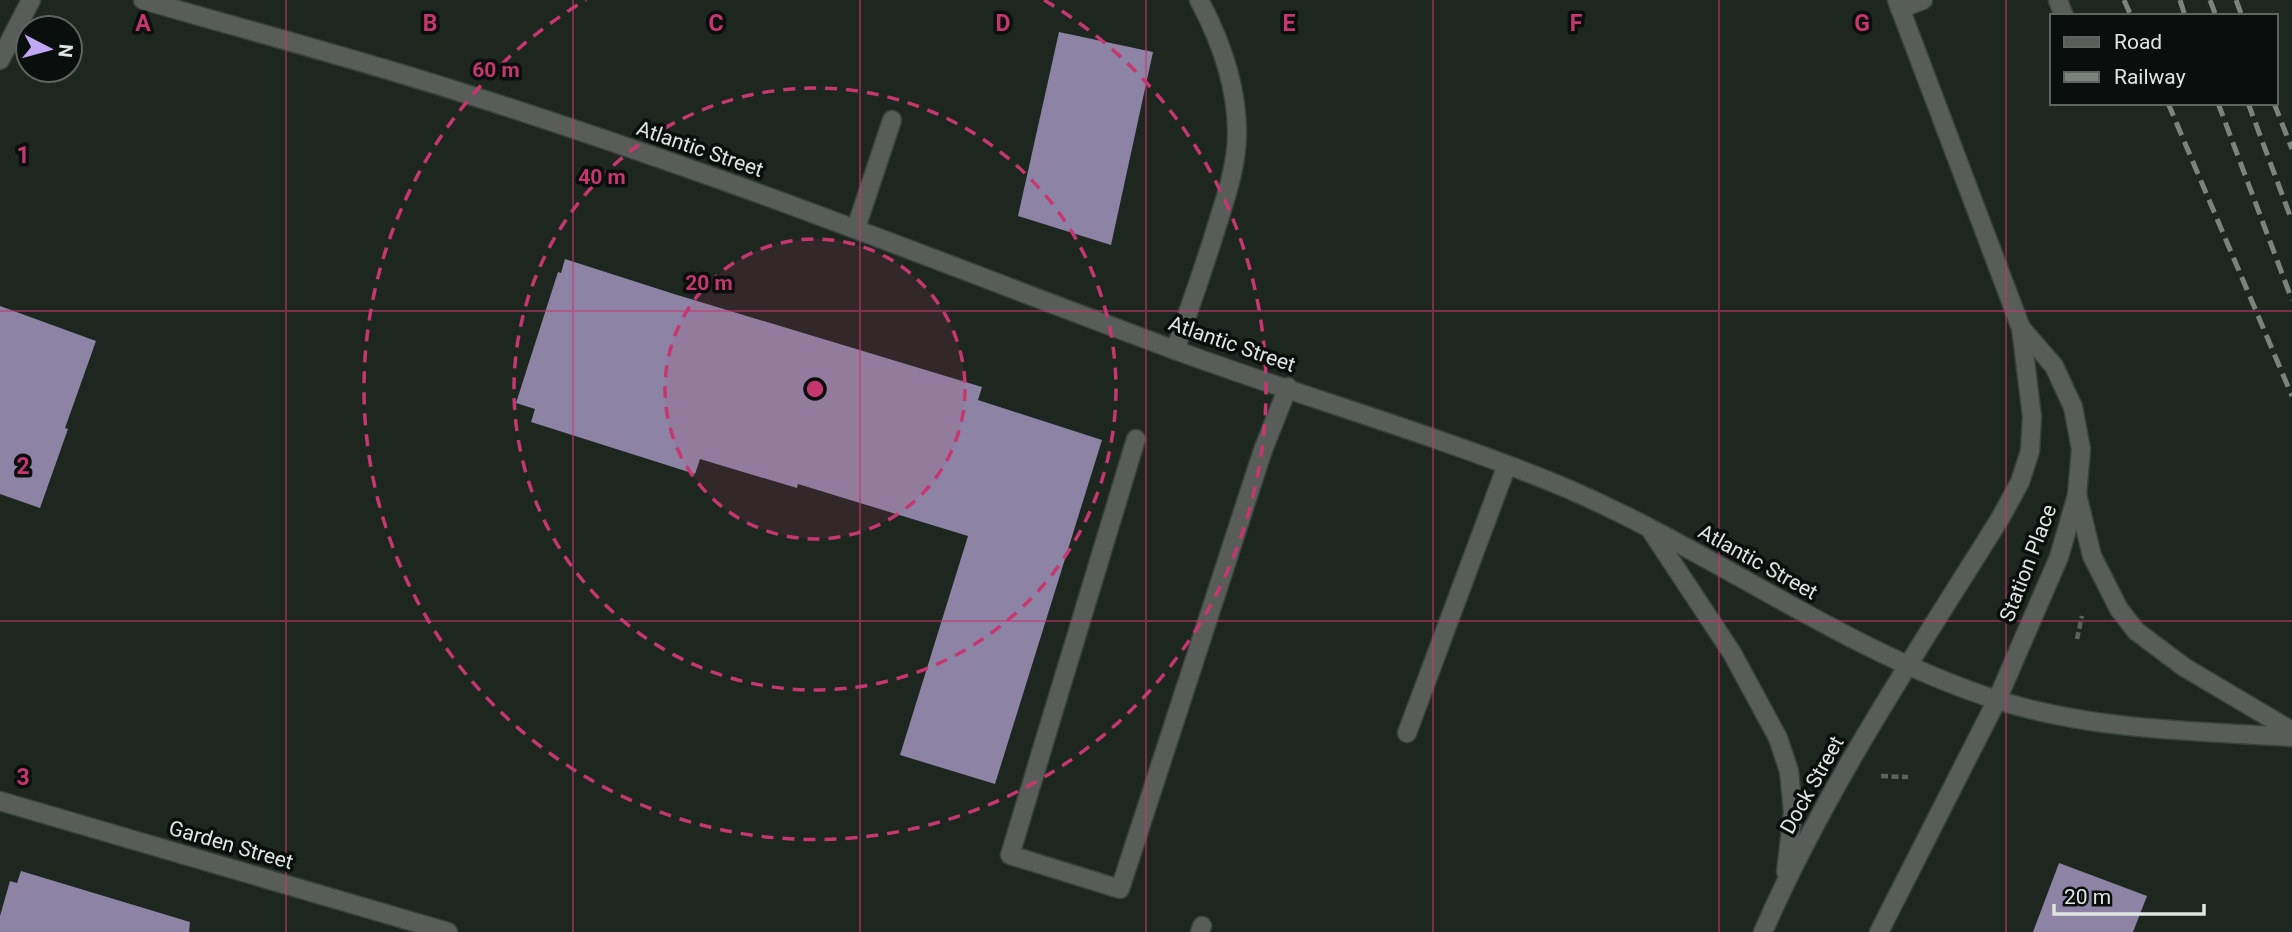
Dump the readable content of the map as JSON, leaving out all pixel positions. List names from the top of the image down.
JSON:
{
  "streets": {
    "street": [
      "Atlantic Street",
      "Station Place",
      "Dock Street",
      "Garden Street"
    ]
  },
  "crossings": [
    ["Atlantic Street", "Station Place"],
    ["Atlantic Street", "Dock Street"],
    ["Station Place", "Dock Street"]
  ],
  "legend": ["Road", "Railway"],
  "scale_bar": "20 m",
  "north": "right",
  "grid": {
    "columns": [
      "A",
      "B",
      "C",
      "D",
      "E",
      "F",
      "G"
    ],
    "rows": ["1", "2", "3"]
  },
  "rings": ["60 m", "40 m", "20 m"]
}
